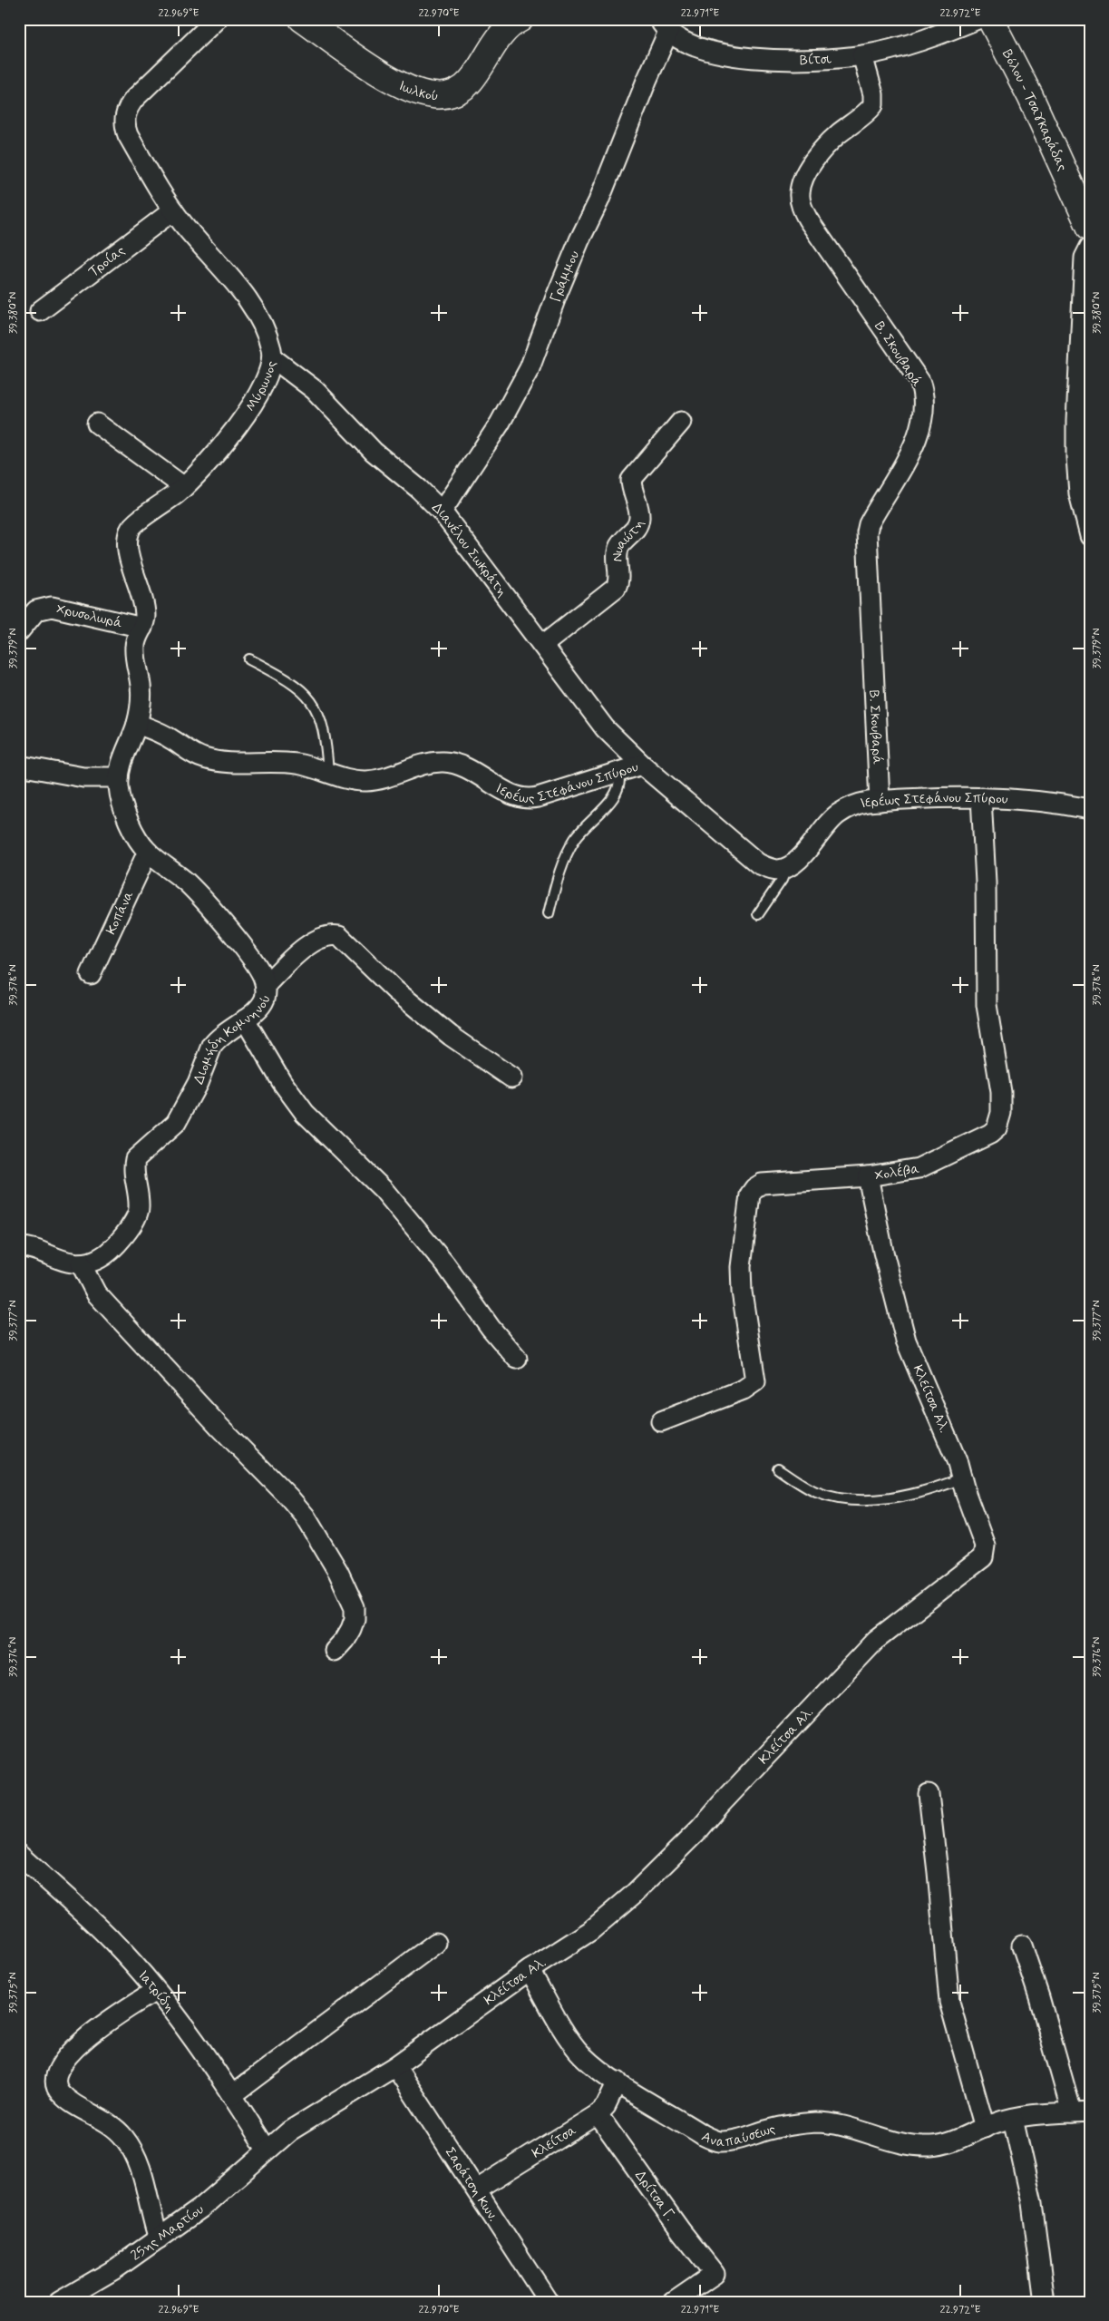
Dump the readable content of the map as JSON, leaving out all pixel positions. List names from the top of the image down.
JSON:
{
  "streets": {
    "main road": ["Ιωλκού", "Βόλου - Τσαγκαράδας"],
    "street": [
      "Βίτσι",
      "Τροίας",
      "Γράμμου",
      "Β. Σκουβαρά",
      "Μύρωνος",
      "Νυαώτη",
      "Διανέλου Σωκράτη",
      "Χρυσολωρά",
      "Ιερέως Στεφάνου Σπύρου",
      "Κοπάνα",
      "Διομήδη Κομνηνού",
      "Χολέβα",
      "Κλείτσα Αλ.",
      "Ιατρίδη",
      "Αναπαύσεως",
      "Κλείτσα",
      "Σαράτση Κων.",
      "Δρίτσα Γ.",
      "25ης Μαρτίου"
    ]
  },
  "crossings": [
    ["Βίτσι", "Γράμμου"],
    ["Βίτσι", "Β. Σκουβαρά"],
    ["Τροίας", "Μύρωνος"],
    ["Γράμμου", "Διανέλου Σωκράτη"],
    ["Β. Σκουβαρά", "Ιερέως Στεφάνου Σπύρου"],
    ["Μύρωνος", "Διανέλου Σωκράτη"],
    ["Μύρωνος", "Χρυσολωρά"],
    ["Μύρωνος", "Ιερέως Στεφάνου Σπύρου"],
    ["Μύρωνος", "Διομήδη Κομνηνού"],
    ["Νυαώτη", "Διανέλου Σωκράτη"],
    ["Διανέλου Σωκράτη", "Ιερέως Στεφάνου Σπύρου"],
    ["Ιερέως Στεφάνου Σπύρου", "Διομήδη Κομνηνού"],
    ["Ιερέως Στεφάνου Σπύρου", "Χολέβα"],
    ["Κοπάνα", "Διομήδη Κομνηνού"],
    ["Χολέβα", "Κλείτσα Αλ."],
    ["Κλείτσα Αλ.", "Ιατρίδη"],
    ["Κλείτσα Αλ.", "Αναπαύσεως"],
    ["Κλείτσα Αλ.", "Σαράτση Κων."],
    ["Κλείτσα Αλ.", "25ης Μαρτίου"],
    ["Ιατρίδη", "25ης Μαρτίου"],
    ["Αναπαύσεως", "Κλείτσα"],
    ["Κλείτσα", "Σαράτση Κων."],
    ["Κλείτσα", "Δρίτσα Γ."]
  ],
  "coordinates": [
    "22.969°E",
    "22.970°E",
    "22.971°E",
    "22.972°E",
    "39.380°N",
    "39.379°N",
    "39.378°N",
    "39.377°N",
    "39.376°N",
    "39.375°N"
  ]
}
